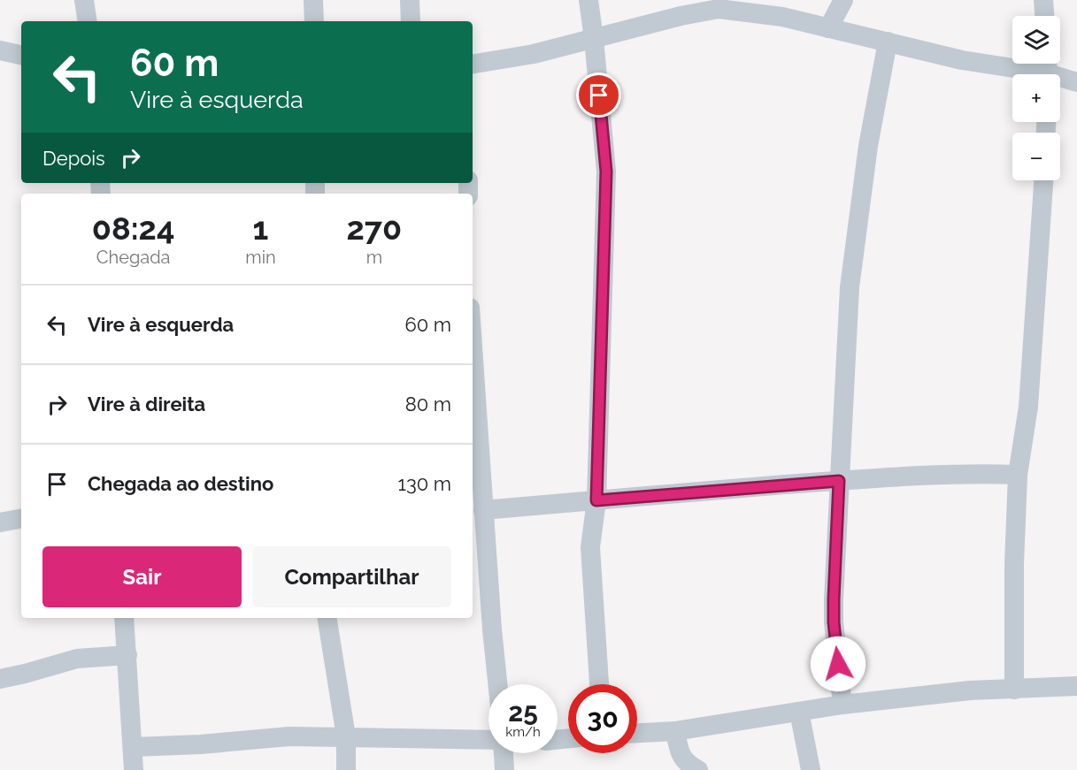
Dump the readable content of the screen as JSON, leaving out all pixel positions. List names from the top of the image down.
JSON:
{
  "page": {
    "map_buttons": ["+", "−"],
    "turn": ["60 m", "Vire à esquerda"],
    "then": "Depois",
    "eta": [
      "08:24",
      "Chegada",
      "1",
      "min",
      "270",
      "m"
    ],
    "list": [
      {
        "name": "Vire à esquerda",
        "value": "60 m"
      },
      {
        "name": "Vire à direita",
        "value": "80 m"
      },
      {
        "name": "Chegada ao destino",
        "value": "130 m"
      }
    ],
    "buttons": ["Sair", "Compartilhar"],
    "speed": "25 km/h",
    "limit": "30"
  }
}
